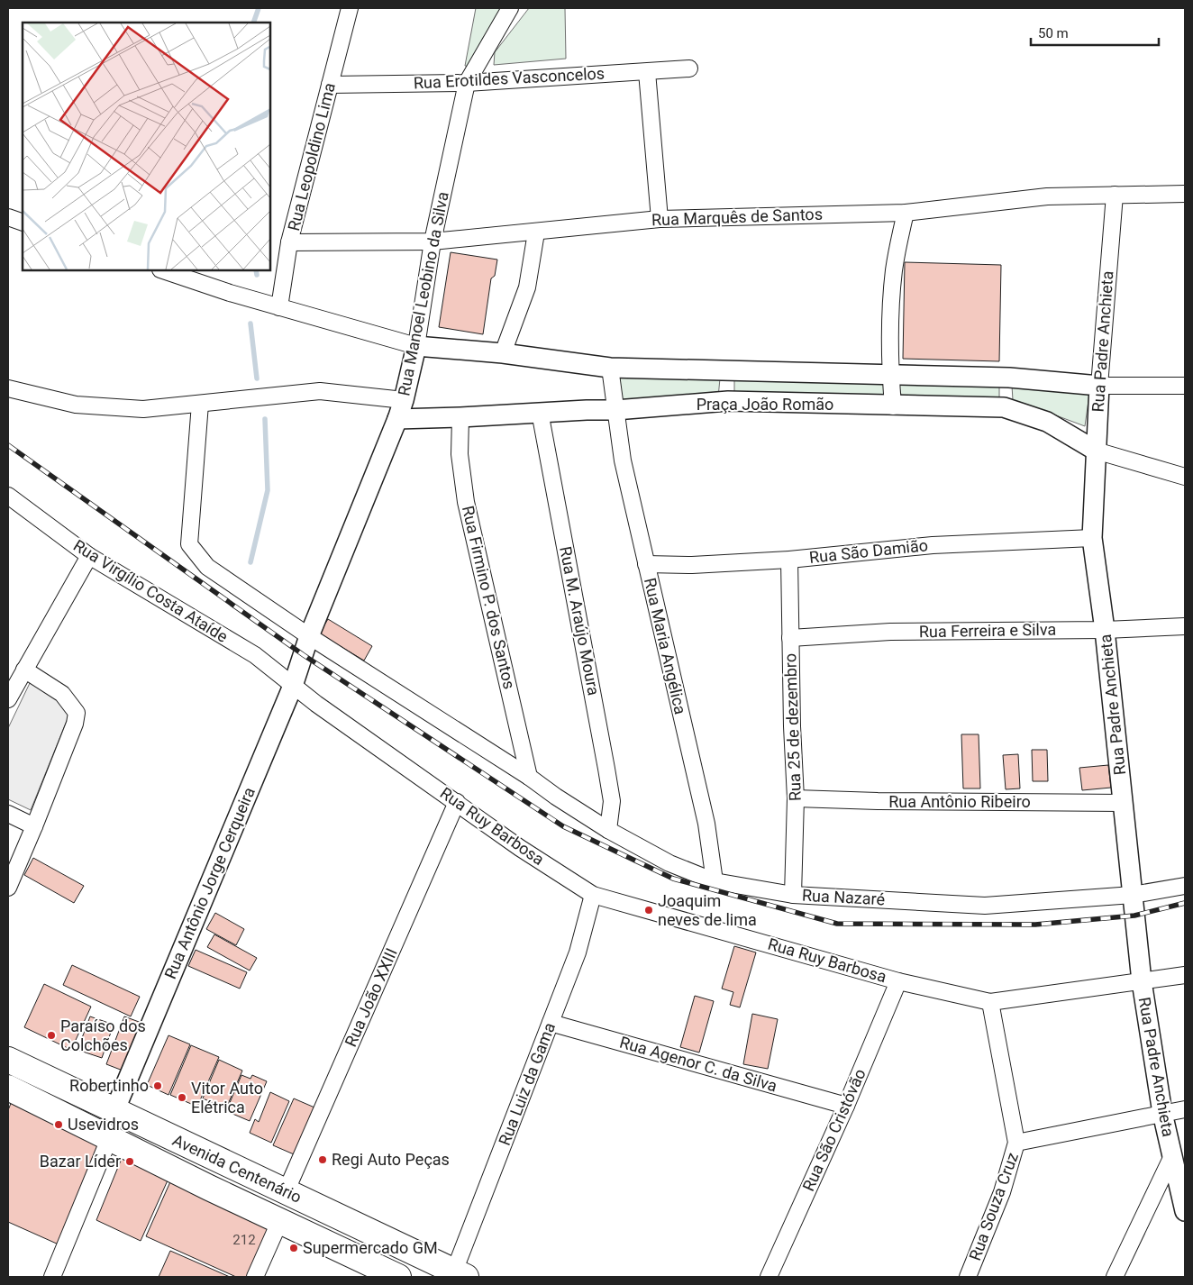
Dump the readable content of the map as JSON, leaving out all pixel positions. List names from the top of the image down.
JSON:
{
  "streets": {
    "main road": ["Avenida Centenário"],
    "street": [
      "Rua Erotildes Vasconcelos",
      "Rua Leopoldino Lima",
      "Rua Marquês de Santos",
      "Rua Manoel Leobino da Silva",
      "Rua Padre Anchieta",
      "Praça João Romão",
      "Rua São Damião",
      "Rua Virgílio Costa Ataíde",
      "Rua Firmino P. dos Santos",
      "Rua M. Araújo Moura",
      "Rua Ferreira e Silva",
      "Rua Maria Angélica",
      "Rua 25 de dezembro",
      "Rua Antônio Ribeiro",
      "Rua Ruy Barbosa",
      "Rua Antônio Jorge Cerqueira",
      "Rua Nazaré",
      "Rua João XXIII",
      "Rua Agenor C. da Silva",
      "Rua Luiz da Gama",
      "Rua São Cristóvão",
      "Rua Souza Cruz"
    ]
  },
  "crossings": [
    ["Rua Erotildes Vasconcelos", "Rua Leopoldino Lima"],
    ["Rua Erotildes Vasconcelos", "Rua Manoel Leobino da Silva"],
    ["Rua Leopoldino Lima", "Rua Marquês de Santos"],
    ["Rua Marquês de Santos", "Rua Manoel Leobino da Silva"],
    ["Rua Marquês de Santos", "Rua Padre Anchieta"],
    ["Rua Manoel Leobino da Silva", "Praça João Romão"],
    ["Rua Manoel Leobino da Silva", "Rua Antônio Jorge Cerqueira"],
    ["Rua Manoel Leobino da Silva", "Rua Nazaré"],
    ["Rua Padre Anchieta", "Praça João Romão"],
    ["Rua Padre Anchieta", "Rua São Damião"],
    ["Rua Padre Anchieta", "Rua Ferreira e Silva"],
    ["Rua Padre Anchieta", "Rua Antônio Ribeiro"],
    ["Rua Padre Anchieta", "Rua Ruy Barbosa"],
    ["Rua Padre Anchieta", "Rua Nazaré"],
    ["Praça João Romão", "Rua Firmino P. dos Santos"],
    ["Praça João Romão", "Rua M. Araújo Moura"],
    ["Praça João Romão", "Rua Maria Angélica"],
    ["Rua São Damião", "Rua Maria Angélica"],
    ["Rua São Damião", "Rua 25 de dezembro"],
    ["Rua Virgílio Costa Ataíde", "Rua Ruy Barbosa"],
    ["Rua Virgílio Costa Ataíde", "Rua Antônio Jorge Cerqueira"],
    ["Rua Firmino P. dos Santos", "Rua Nazaré"],
    ["Rua M. Araújo Moura", "Rua Nazaré"],
    ["Rua Ferreira e Silva", "Rua 25 de dezembro"],
    ["Rua Maria Angélica", "Rua Nazaré"],
    ["Rua 25 de dezembro", "Rua Antônio Ribeiro"],
    ["Rua 25 de dezembro", "Rua Nazaré"],
    ["Rua Ruy Barbosa", "Rua Antônio Jorge Cerqueira"],
    ["Rua Ruy Barbosa", "Rua João XXIII"],
    ["Rua Ruy Barbosa", "Rua Luiz da Gama"],
    ["Rua Ruy Barbosa", "Rua São Cristóvão"],
    ["Rua Ruy Barbosa", "Rua Souza Cruz"],
    ["Rua Antônio Jorge Cerqueira", "Avenida Centenário"],
    ["Rua João XXIII", "Avenida Centenário"],
    ["Rua Agenor C. da Silva", "Rua Luiz da Gama"],
    ["Rua Agenor C. da Silva", "Rua São Cristóvão"],
    ["Rua Luiz da Gama", "Avenida Centenário"]
  ],
  "places": [
    "Joaquim neves de lima",
    "Paraíso dos Colchões",
    "Robertinho",
    "Vitor Auto Elétrica",
    "Usevidros",
    "Regi Auto Peças",
    "Bazar Líder",
    "Supermercado GM"
  ],
  "house_numbers": ["212"],
  "scale_bar": "50 m"
}
